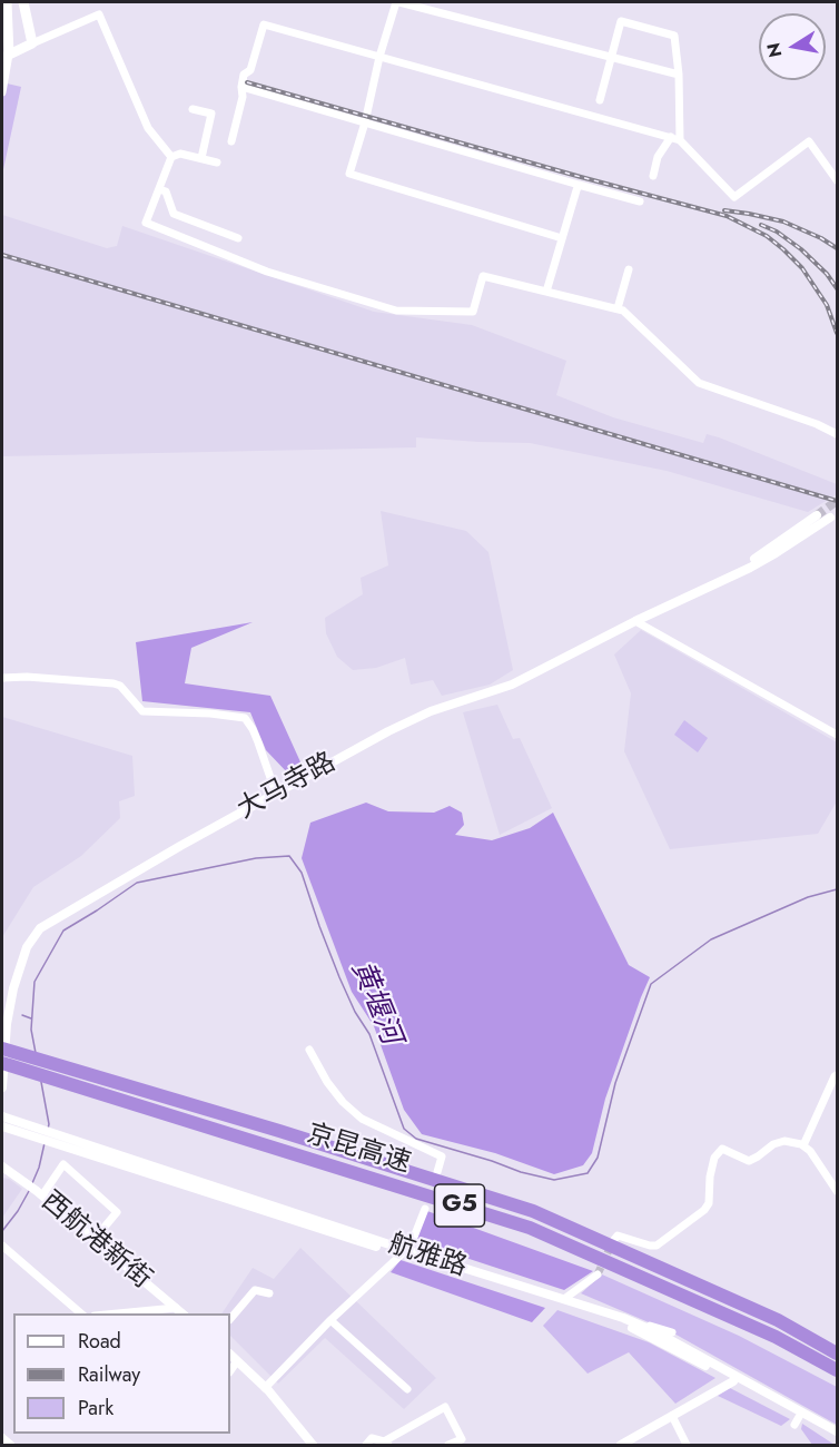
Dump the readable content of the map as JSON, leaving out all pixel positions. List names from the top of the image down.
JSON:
{
  "streets": {
    "highway": ["京昆高速", "G5"],
    "street": ["大马寺路", "西航港新街", "航雅路"]
  },
  "water": ["黄堰河"],
  "legend": ["Road", "Railway", "Park"],
  "north": "left"
}
